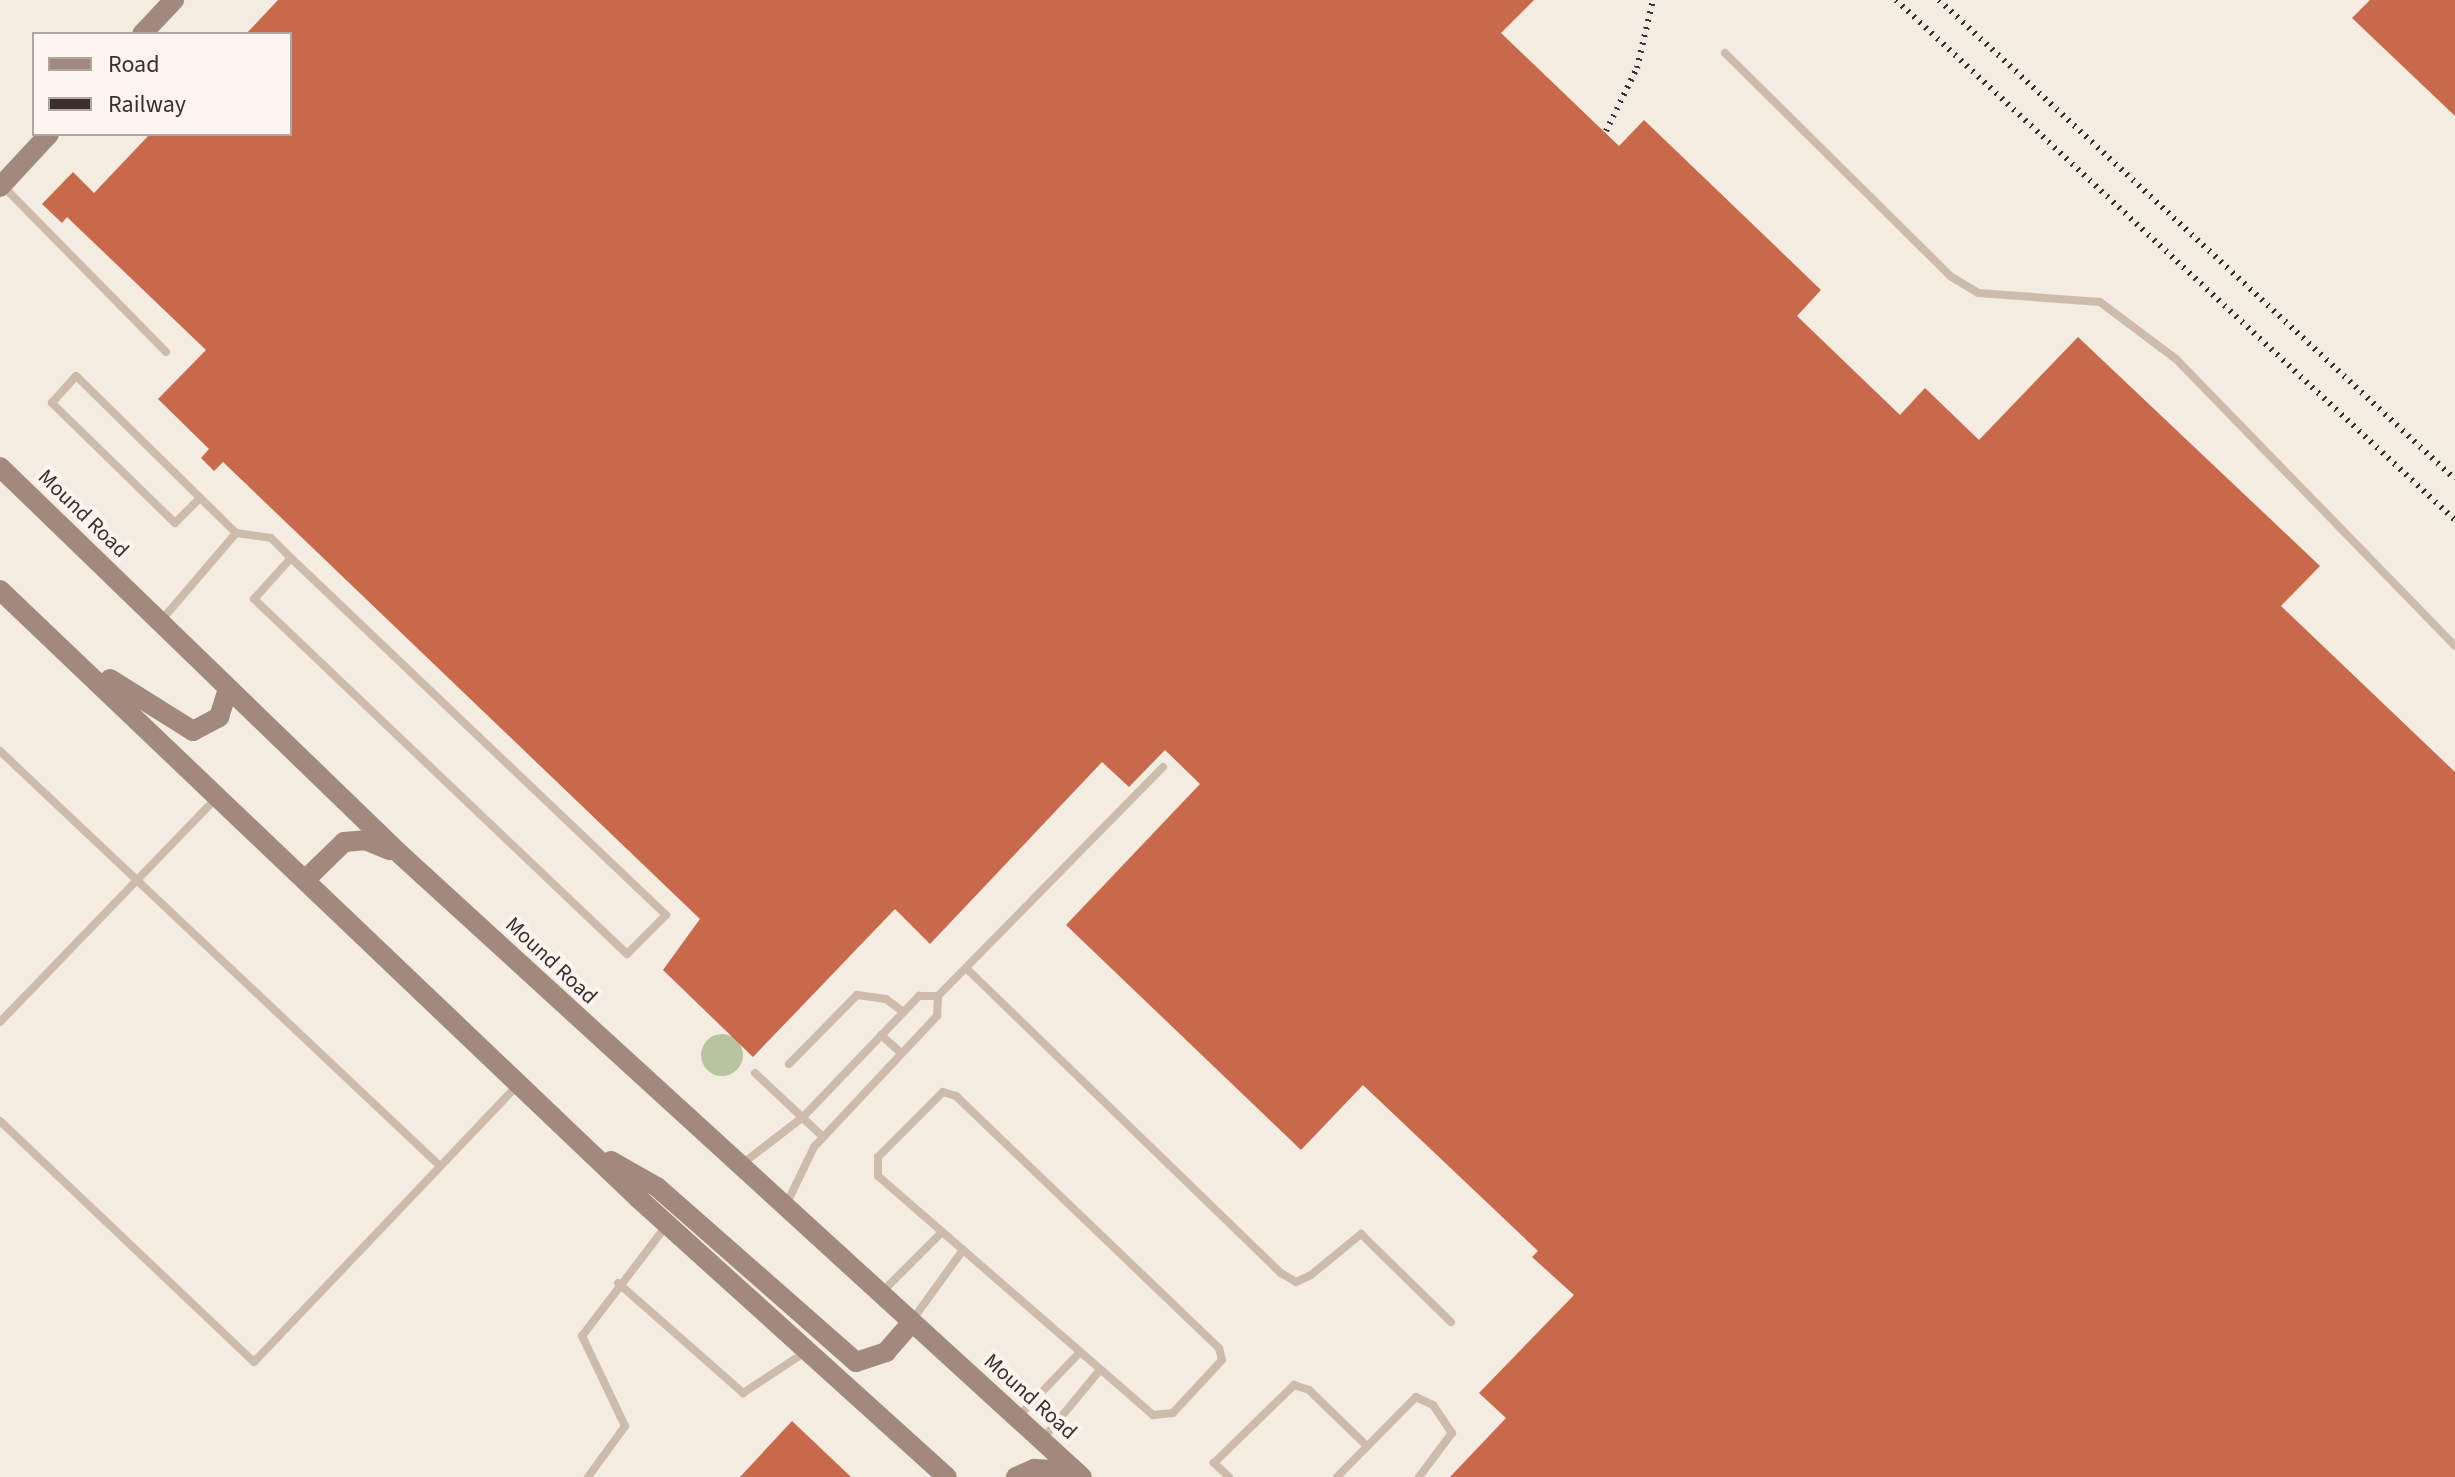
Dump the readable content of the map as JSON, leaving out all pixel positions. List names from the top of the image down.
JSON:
{
  "streets": {
    "main road": ["Mound Road"]
  },
  "legend": ["Road", "Railway"]
}
